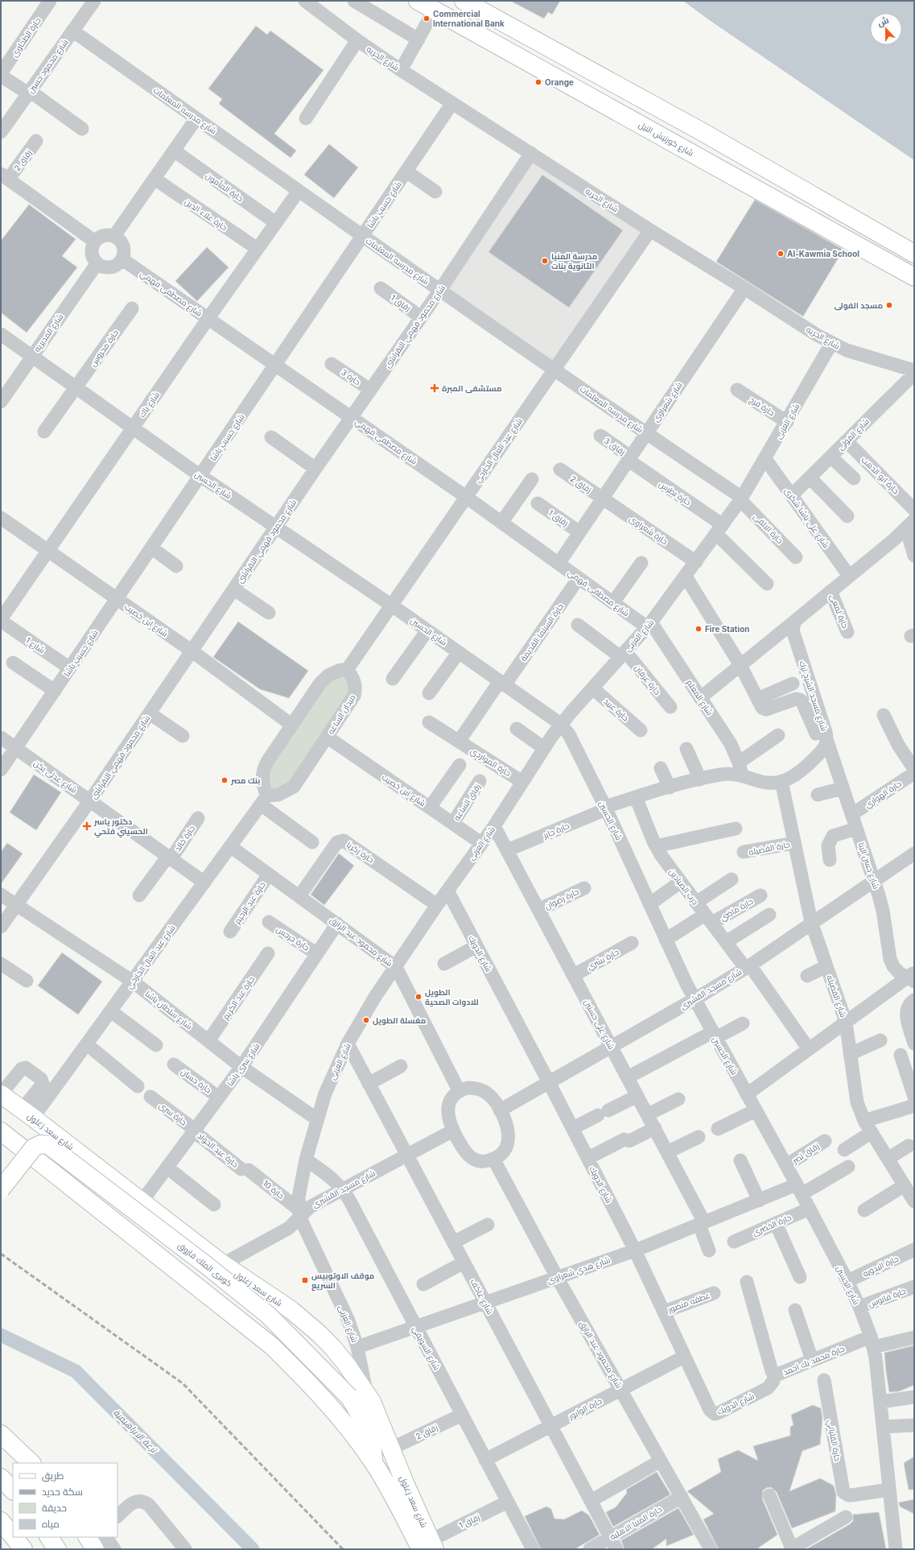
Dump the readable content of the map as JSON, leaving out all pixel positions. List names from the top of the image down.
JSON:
{
  "streets": {
    "main road": ["شارع كورنيش النيل", "شارع سعد زغلول", "كوبرى الملك فاروق"],
    "street": [
      "حارة الطحاوى",
      "شارع الحريه",
      "شارع محمود حسين",
      "شارع مدرسه المعلمات",
      "زقاق 2",
      "حارة المأمون",
      "شارع حسيب باشا",
      "حارة علاء الدين",
      "شارع مصطفى فهمي",
      "زقاق 1",
      "شارع محمود فهمي النقراشى",
      "شارع المديريه",
      "حارة محروس",
      "حارة 3",
      "شارع شعراوى",
      "شارع باك",
      "حارة فرج",
      "شارع العزبى",
      "شارع الفولى",
      "زقاق 3",
      "شارع عبد العال الجارحي",
      "حارة ابو الدهب",
      "شارع الحسين",
      "حارة بطرس",
      "شارع على باشا شكرى",
      "حارة الالفى",
      "حارة شعراوى",
      "حارة لمعى",
      "شارع ابن خصيب",
      "حارة السينما القديمة",
      "شارع 1",
      "حارة عرفان",
      "شارع مسجد الشيخ ترك",
      "شارع المعلم",
      "حارة عبيد",
      "ميدان الساعه",
      "حارة المواردي",
      "شارع عدلى يكن",
      "حارة الهواري",
      "زقاق الساعه",
      "حارة جابر",
      "حارة خالد",
      "حارة الفضيله",
      "حارة زكريا",
      "شارع حسن البنا",
      "درب الصيادين",
      "حارة رضوان",
      "حارة عبد الرحيم",
      "حارة ماضي",
      "حارة جرجس",
      "شارع محمود عبد الرازق",
      "شارع الدويك",
      "حارة بشري",
      "شارع مسجد القشيرى",
      "شارع الفضيله",
      "حارة عبد الكريم",
      "شارع سلطان باشا",
      "شارع على حسنين",
      "شارع سرى باشا",
      "حارة حسان",
      "حارة سرى",
      "حارة عبد الجواد",
      "زقاق نصر",
      "حارة 10",
      "حارة الخضرى",
      "حارة البدويه",
      "شارع هدي شعراوى",
      "شارع عاكف",
      "حارة فانوس",
      "عطفه منصور",
      "شارع السويفي",
      "حارة محمد بك احمد",
      "حارة الوابور",
      "حارة القلياني",
      "حارة المنيا الاهليه"
    ]
  },
  "crossings": [
    ["شارع الحريه", "شارع حسيب باشا"],
    ["شارع الحريه", "شارع محمود فهمي النقراشى"],
    ["شارع الحريه", "شارع شعراوى"],
    ["شارع الحريه", "شارع العزبى"],
    ["شارع الحريه", "شارع عبد العال الجارحي"],
    ["شارع محمود حسين", "شارع مدرسه المعلمات"],
    ["شارع مدرسه المعلمات", "شارع حسيب باشا"],
    ["شارع مدرسه المعلمات", "شارع محمود فهمي النقراشى"],
    ["شارع مدرسه المعلمات", "شارع شعراوى"],
    ["شارع مدرسه المعلمات", "شارع باك"],
    ["شارع مدرسه المعلمات", "شارع العزبى"],
    ["شارع مدرسه المعلمات", "شارع عبد العال الجارحي"],
    ["شارع مدرسه المعلمات", "حارة الالفى"],
    ["زقاق 2", "شارع شعراوى"],
    ["زقاق 2", "حارة شعراوى"],
    ["زقاق 2", "شارع سعد زغلول"],
    ["زقاق 2", "شارع السويفي"],
    ["حارة المأمون", "شارع باك"],
    ["شارع حسيب باشا", "شارع مصطفى فهمي"],
    ["شارع حسيب باشا", "شارع الحسين"],
    ["شارع حسيب باشا", "شارع ابن خصيب"],
    ["شارع حسيب باشا", "شارع 1"],
    ["شارع حسيب باشا", "شارع عدلى يكن"],
    ["حارة علاء الدين", "شارع باك"],
    ["شارع مصطفى فهمي", "شارع محمود فهمي النقراشى"],
    ["شارع مصطفى فهمي", "شارع المديريه"],
    ["شارع مصطفى فهمي", "شارع شعراوى"],
    ["شارع مصطفى فهمي", "شارع باك"],
    ["شارع مصطفى فهمي", "شارع العزبى"],
    ["شارع مصطفى فهمي", "شارع عبد العال الجارحي"],
    ["شارع مصطفى فهمي", "حارة السينما القديمة"],
    ["شارع مصطفى فهمي", "شارع المعلم"],
    ["زقاق 1", "شارع محمود فهمي النقراشى"],
    ["زقاق 1", "شارع شعراوى"],
    ["زقاق 1", "شارع سعد زغلول"],
    ["زقاق 1", "شارع السويفي"],
    ["شارع محمود فهمي النقراشى", "حارة 3"],
    ["شارع محمود فهمي النقراشى", "شارع الحسين"],
    ["شارع محمود فهمي النقراشى", "شارع ابن خصيب"],
    ["شارع محمود فهمي النقراشى", "شارع عدلى يكن"],
    ["شارع محمود فهمي النقراشى", "شارع سلطان باشا"],
    ["شارع المديريه", "شارع الحسين"],
    ["حارة محروس", "شارع الحسين"],
    ["شارع شعراوى", "زقاق 3"],
    ["شارع شعراوى", "حارة بطرس"],
    ["شارع شعراوى", "حارة شعراوى"],
    ["شارع باك", "شارع الحسين"],
    ["شارع باك", "شارع ابن خصيب"],
    ["شارع باك", "شارع 1"],
    ["حارة فرج", "شارع العزبى"],
    ["شارع العزبى", "شارع الحسين"],
    ["شارع العزبى", "حارة بطرس"],
    ["شارع العزبى", "شارع على باشا شكرى"],
    ["شارع العزبى", "حارة الالفى"],
    ["شارع العزبى", "حارة شعراوى"],
    ["شارع العزبى", "شارع ابن خصيب"],
    ["شارع العزبى", "حارة عرفان"],
    ["شارع العزبى", "شارع المعلم"],
    ["شارع العزبى", "حارة عبيد"],
    ["شارع العزبى", "حارة المواردي"],
    ["شارع العزبى", "حارة زكريا"],
    ["شارع العزبى", "شارع محمود عبد الرازق"],
    ["شارع العزبى", "شارع الدويك"],
    ["شارع العزبى", "شارع مسجد القشيرى"],
    ["شارع العزبى", "شارع سلطان باشا"],
    ["شارع العزبى", "شارع على حسنين"],
    ["شارع العزبى", "شارع سعد زغلول"],
    ["شارع العزبى", "حارة 10"],
    ["شارع العزبى", "شارع هدي شعراوى"],
    ["شارع العزبى", "شارع عاكف"],
    ["شارع العزبى", "شارع السويفي"],
    ["شارع الفولى", "حارة ابو الدهب"],
    ["شارع الفولى", "شارع على باشا شكرى"],
    ["زقاق 3", "حارة بطرس"],
    ["شارع عبد العال الجارحي", "شارع الحسين"],
    ["شارع عبد العال الجارحي", "ميدان الساعه"],
    ["شارع عبد العال الجارحي", "شارع عدلى يكن"],
    ["شارع عبد العال الجارحي", "شارع محمود عبد الرازق"],
    ["شارع عبد العال الجارحي", "شارع سلطان باشا"],
    ["شارع عبد العال الجارحي", "شارع سعد زغلول"],
    ["شارع الحسين", "حارة السينما القديمة"],
    ["شارع الحسين", "شارع مسجد الشيخ ترك"],
    ["شارع الحسين", "حارة جابر"],
    ["شارع الحسين", "حارة ماضي"],
    ["شارع الحسين", "شارع مسجد القشيرى"],
    ["شارع الحسين", "زقاق نصر"],
    ["شارع الحسين", "حارة الخضرى"],
    ["شارع الحسين", "حارة البدويه"],
    ["شارع الحسين", "شارع هدي شعراوى"],
    ["شارع الحسين", "حارة فانوس"],
    ["شارع الحسين", "حارة محمد بك احمد"],
    ["شارع الحسين", "حارة القلياني"],
    ["شارع ابن خصيب", "ميدان الساعه"],
    ["شارع ابن خصيب", "زقاق الساعه"],
    ["شارع مسجد الشيخ ترك", "شارع المعلم"],
    ["شارع مسجد الشيخ ترك", "حارة جابر"],
    ["شارع مسجد الشيخ ترك", "شارع حسن البنا"],
    ["شارع مسجد الشيخ ترك", "درب الصيادين"],
    ["شارع مسجد الشيخ ترك", "شارع الفضيله"],
    ["شارع عدلى يكن", "حارة خالد"],
    ["حارة الهواري", "شارع حسن البنا"],
    ["حارة جابر", "شارع على حسنين"],
    ["حارة الفضيله", "شارع الفضيله"],
    ["حارة زكريا", "شارع محمود عبد الرازق"],
    ["شارع حسن البنا", "شارع مسجد القشيرى"],
    ["درب الصيادين", "حارة ماضي"],
    ["درب الصيادين", "شارع مسجد القشيرى"],
    ["حارة رضوان", "شارع على حسنين"],
    ["حارة عبد الرحيم", "شارع محمود عبد الرازق"],
    ["حارة جرجس", "شارع سرى باشا"],
    ["شارع محمود عبد الرازق", "شارع مسجد القشيرى"],
    ["شارع محمود عبد الرازق", "شارع سرى باشا"],
    ["شارع محمود عبد الرازق", "شارع هدي شعراوى"],
    ["شارع محمود عبد الرازق", "حارة الوابور"],
    ["شارع محمود عبد الرازق", "حارة المنيا الاهليه"],
    ["شارع الدويك", "شارع مسجد القشيرى"],
    ["شارع الدويك", "شارع هدي شعراوى"],
    ["شارع الدويك", "عطفه منصور"],
    ["شارع الدويك", "حارة محمد بك احمد"],
    ["شارع الدويك", "حارة الوابور"],
    ["حارة بشري", "شارع على حسنين"],
    ["شارع مسجد القشيرى", "شارع الفضيله"],
    ["شارع مسجد القشيرى", "شارع على حسنين"],
    ["شارع مسجد القشيرى", "شارع سعد زغلول"],
    ["شارع مسجد القشيرى", "حارة 10"],
    ["شارع مسجد القشيرى", "شارع عاكف"],
    ["شارع مسجد القشيرى", "شارع السويفي"],
    ["حارة عبد الكريم", "شارع سلطان باشا"],
    ["شارع سلطان باشا", "شارع سرى باشا"],
    ["شارع على حسنين", "شارع هدي شعراوى"],
    ["شارع سرى باشا", "حارة حسان"],
    ["شارع سرى باشا", "حارة سرى"],
    ["شارع سرى باشا", "شارع سعد زغلول"],
    ["شارع سرى باشا", "حارة عبد الجواد"],
    ["حارة سرى", "حارة عبد الجواد"],
    ["شارع سعد زغلول", "كوبرى الملك فاروق"],
    ["حارة عبد الجواد", "حارة 10"],
    ["شارع هدي شعراوى", "شارع عاكف"],
    ["شارع هدي شعراوى", "شارع السويفي"],
    ["شارع عاكف", "حارة الوابور"],
    ["شارع عاكف", "حارة المنيا الاهليه"],
    ["شارع السويفي", "حارة الوابور"]
  ],
  "water": ["ترعة الابراهيمية"],
  "places": {
    "other": [
      "Commercial International Bank",
      "Orange",
      "Al-Kawmia School",
      "مدرسة المنيا الثانوية بنات",
      "مسجد الفولى",
      "Fire Station",
      "بنك مصر",
      "الطويل للادوات الصحية",
      "مغسلة الطويل"
    ],
    "health": ["مستشفى المبرة", "دكتور ياسر الحسيني فتحي"],
    "transit": ["موقف الاوتوبيس السريع"]
  },
  "legend": [
    "طريق",
    "سكة حديد",
    "حديقة",
    "مياه"
  ],
  "north": "top"
}
